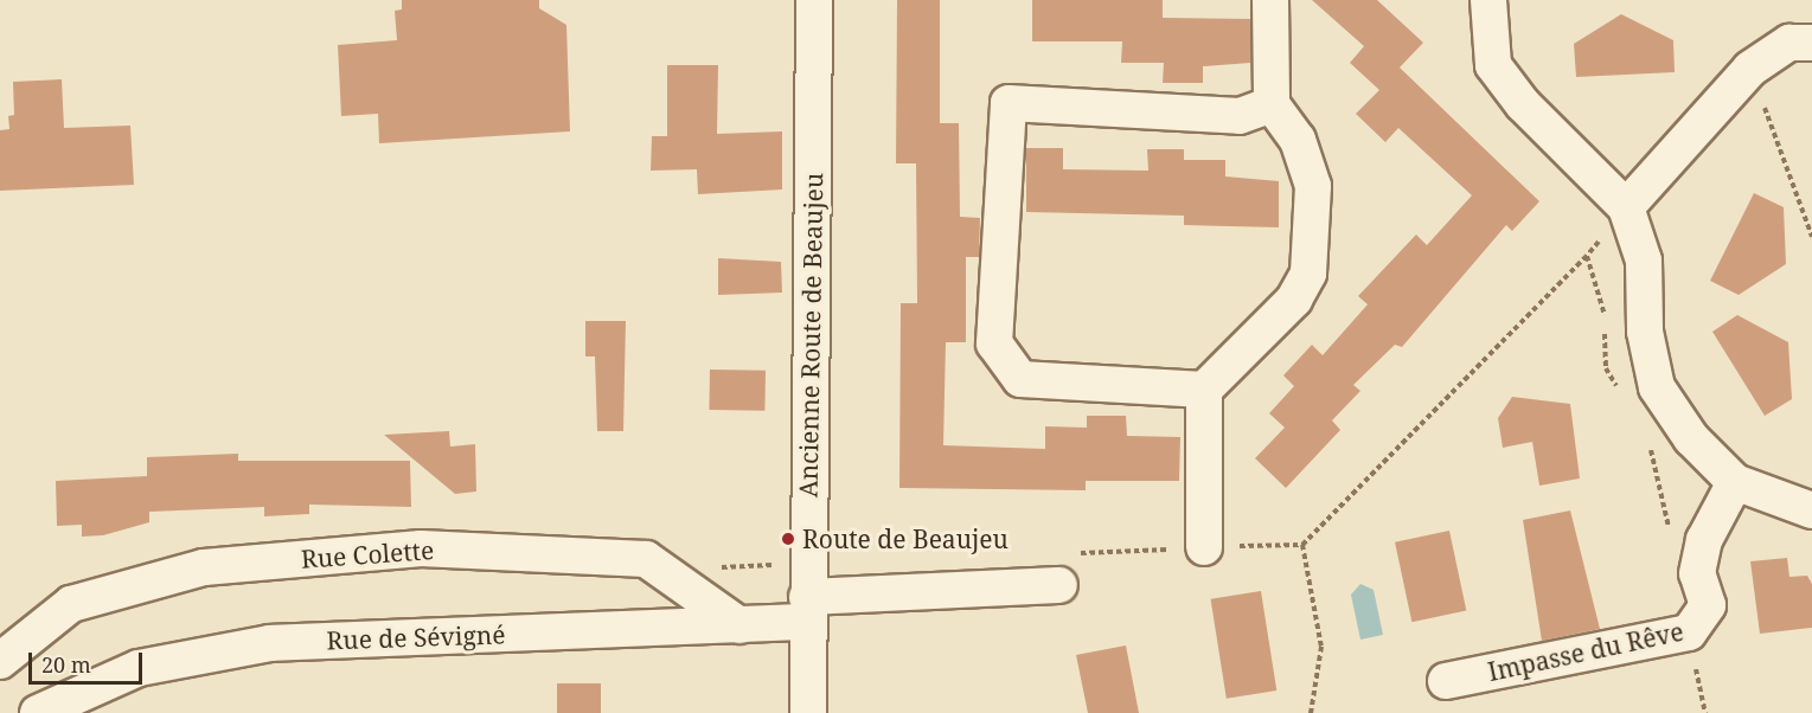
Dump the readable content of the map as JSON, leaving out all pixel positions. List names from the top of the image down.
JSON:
{
  "streets": {
    "street": [
      "Ancienne Route de Beaujeu",
      "Rue Colette",
      "Rue de Sévigné",
      "Impasse du Rêve"
    ]
  },
  "crossings": [
    ["Ancienne Route de Beaujeu", "Rue de Sévigné"],
    ["Rue Colette", "Rue de Sévigné"]
  ],
  "places": ["Route de Beaujeu"],
  "scale_bar": "20 m"
}
